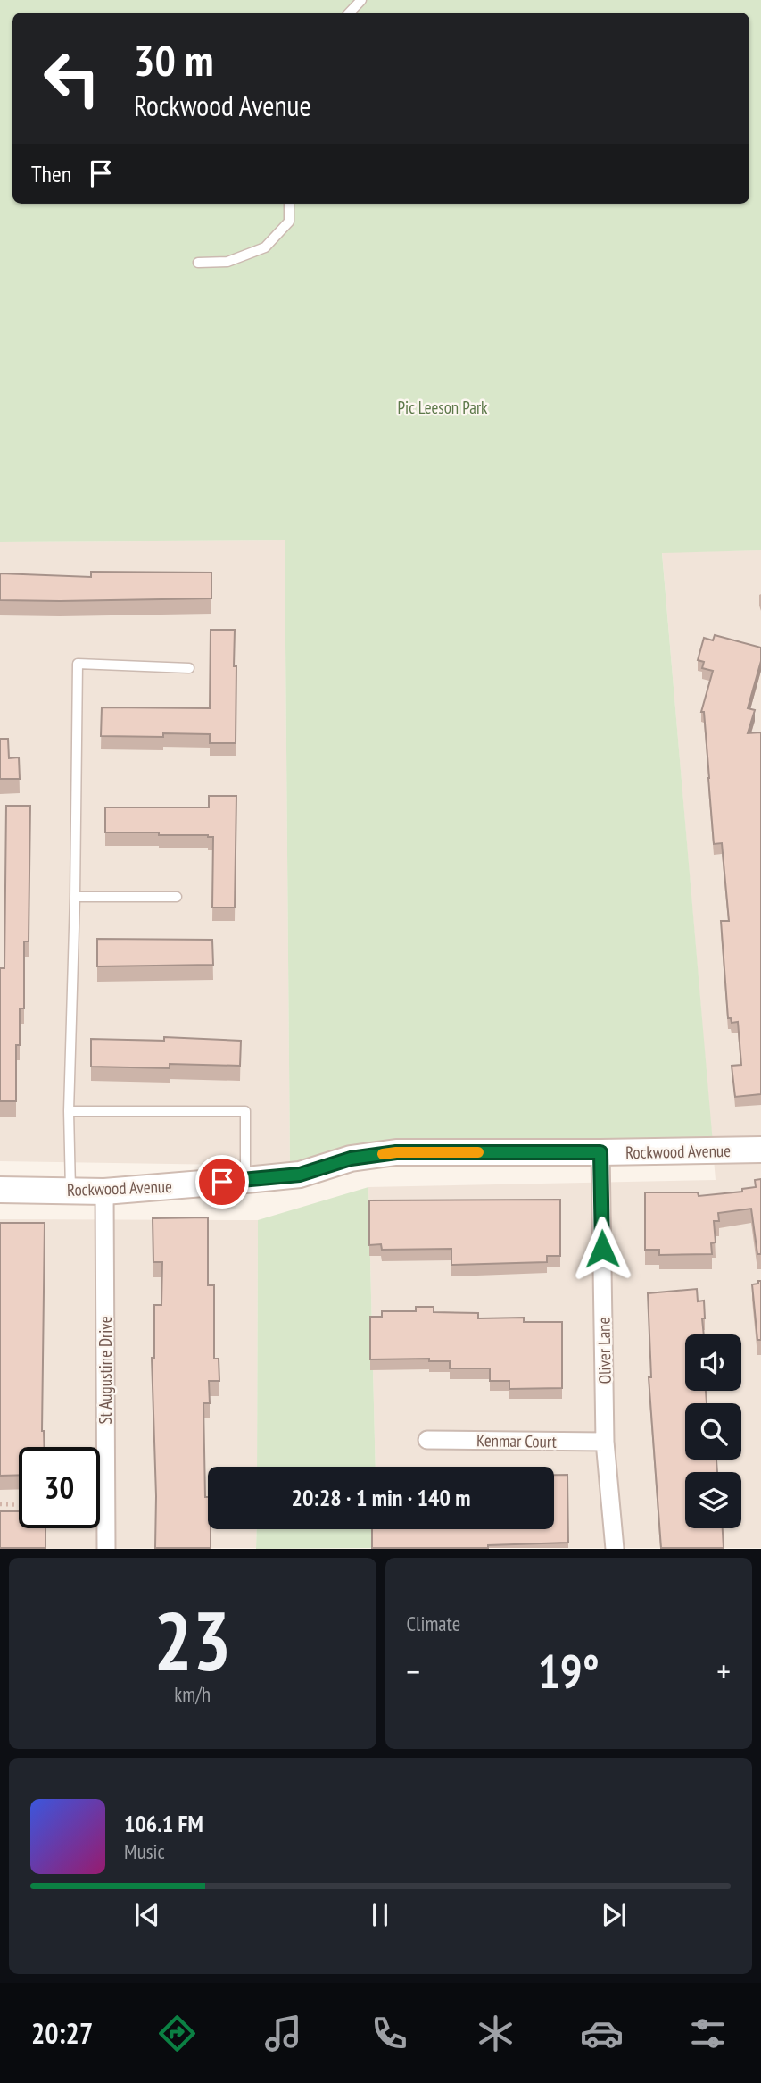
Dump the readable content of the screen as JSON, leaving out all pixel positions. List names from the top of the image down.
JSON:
{
  "streets": {
    "street": [
      "Rockwood Avenue",
      "Oliver Lane",
      "St Augustine Drive",
      "Kenmar Court"
    ]
  },
  "crossings": [
    ["Rockwood Avenue", "Oliver Lane"],
    ["Rockwood Avenue", "St Augustine Drive"],
    ["Oliver Lane", "Kenmar Court"]
  ],
  "parks": ["Pic Leeson Park"],
  "page": {
    "turn": ["30 m", "Rockwood Avenue"],
    "then": "Then",
    "limit": "30",
    "trip": "20:28 · 1 min · 140 m",
    "tile": [
      ["23", "km/h"],
      "Climate"
    ],
    "heat": ["−", "19°", "+"],
    "song": ["106.1 FM", "Music"],
    "tabs": "20:27"
  }
}
